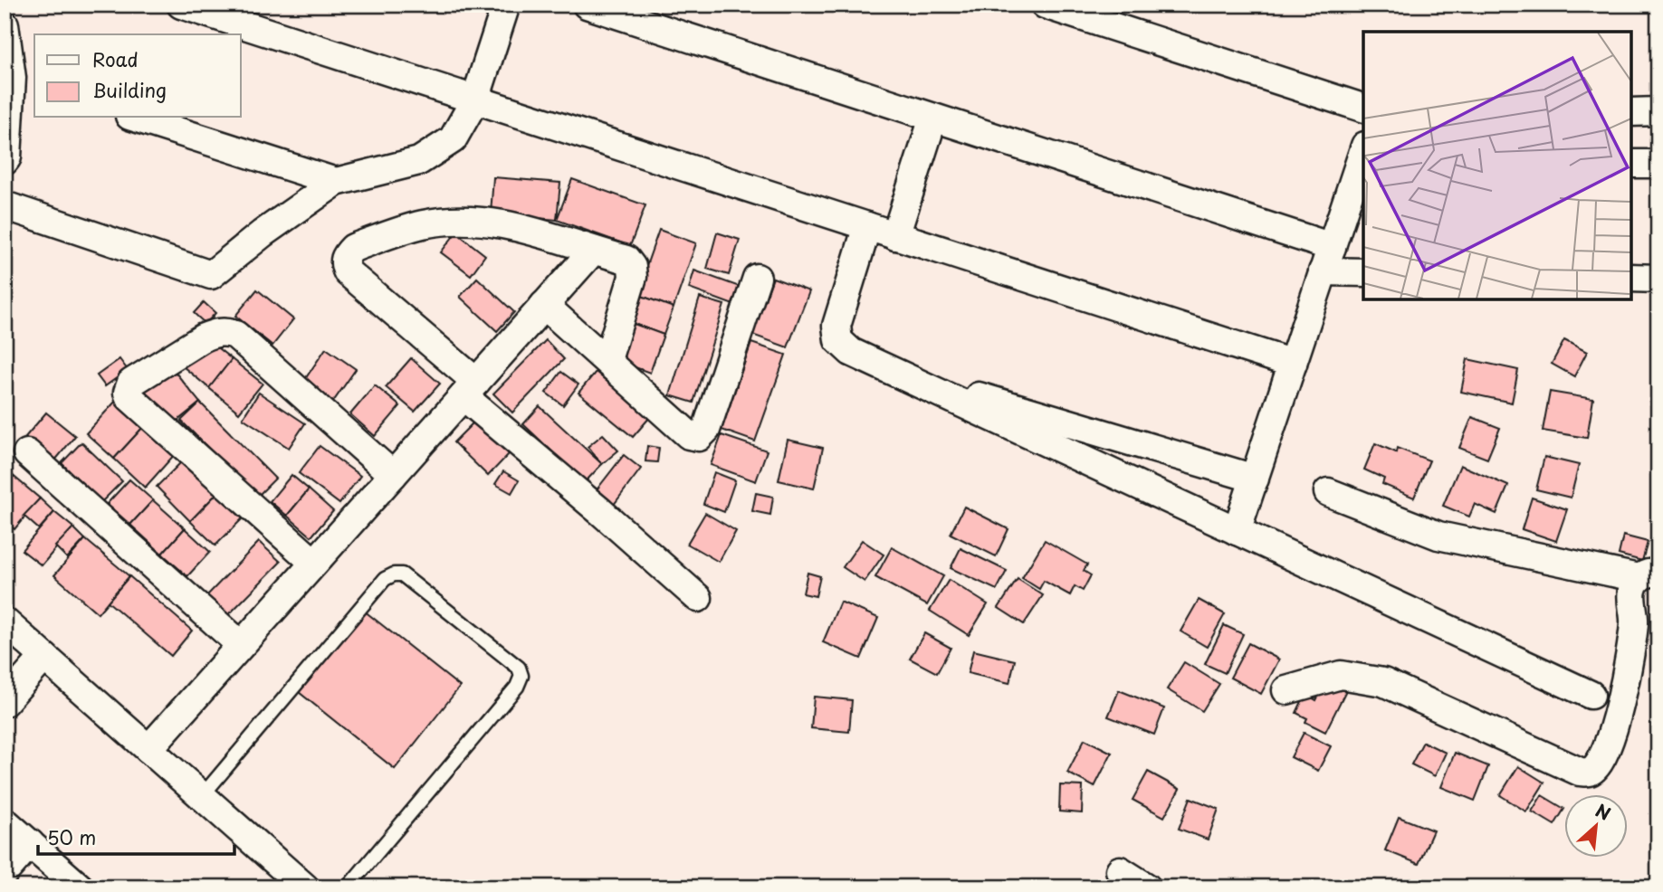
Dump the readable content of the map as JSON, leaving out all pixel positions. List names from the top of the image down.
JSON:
{
  "legend": ["Road", "Building"],
  "scale_bar": "50 m",
  "north": "top right"
}
